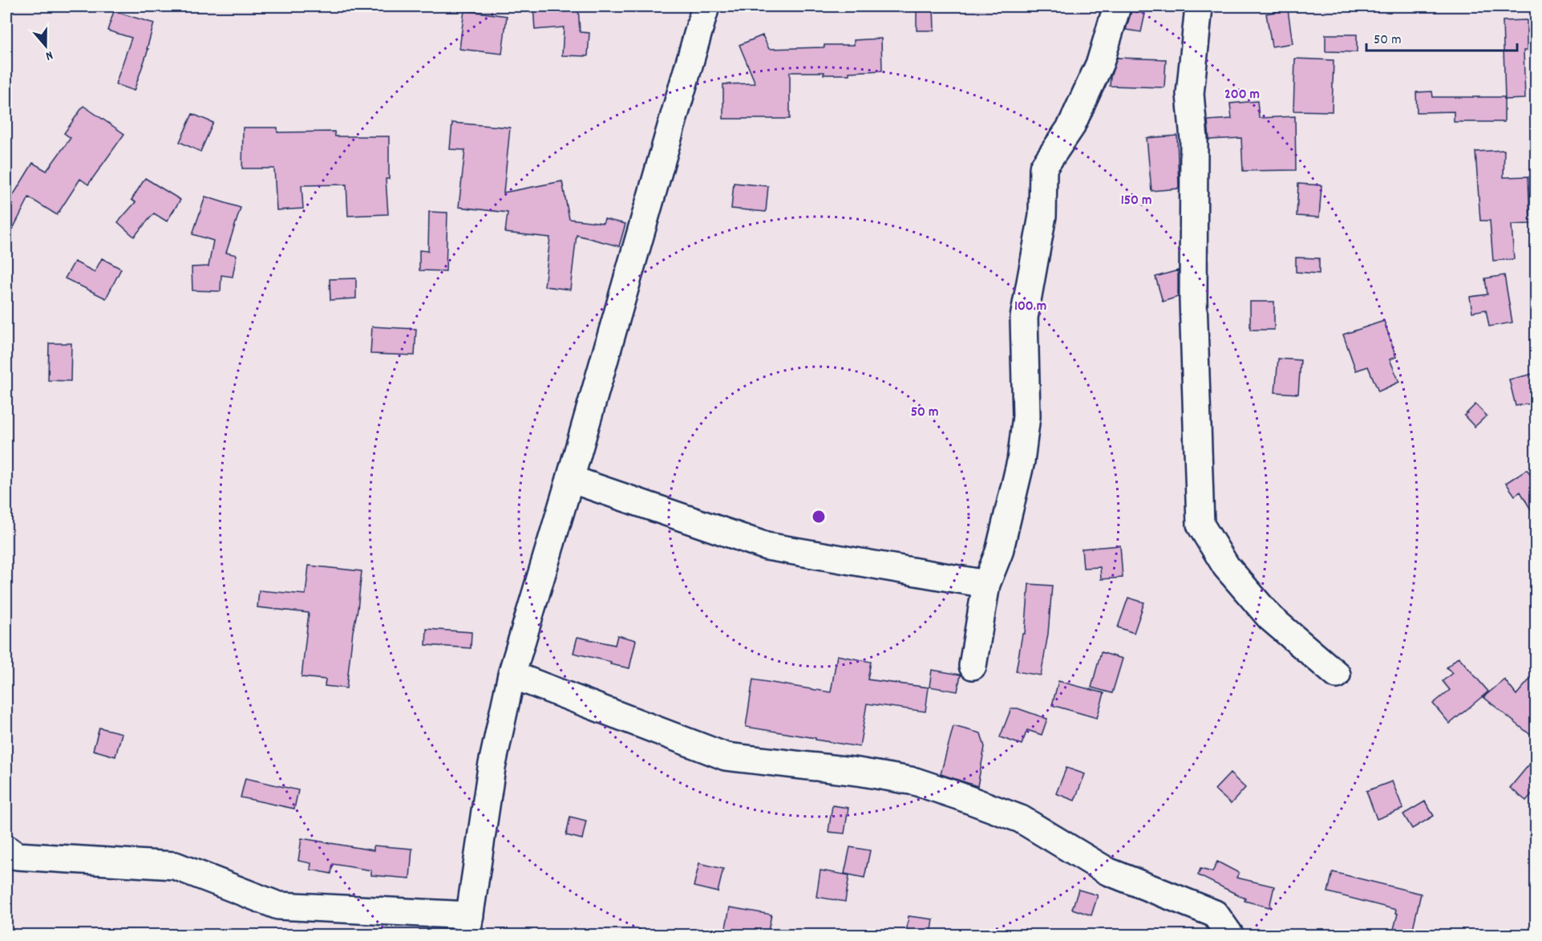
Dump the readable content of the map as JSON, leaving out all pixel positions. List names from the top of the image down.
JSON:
{
  "scale_bar": "50 m",
  "north": "bottom",
  "rings": [
    "200 m",
    "150 m",
    "100 m",
    "50 m"
  ]
}
